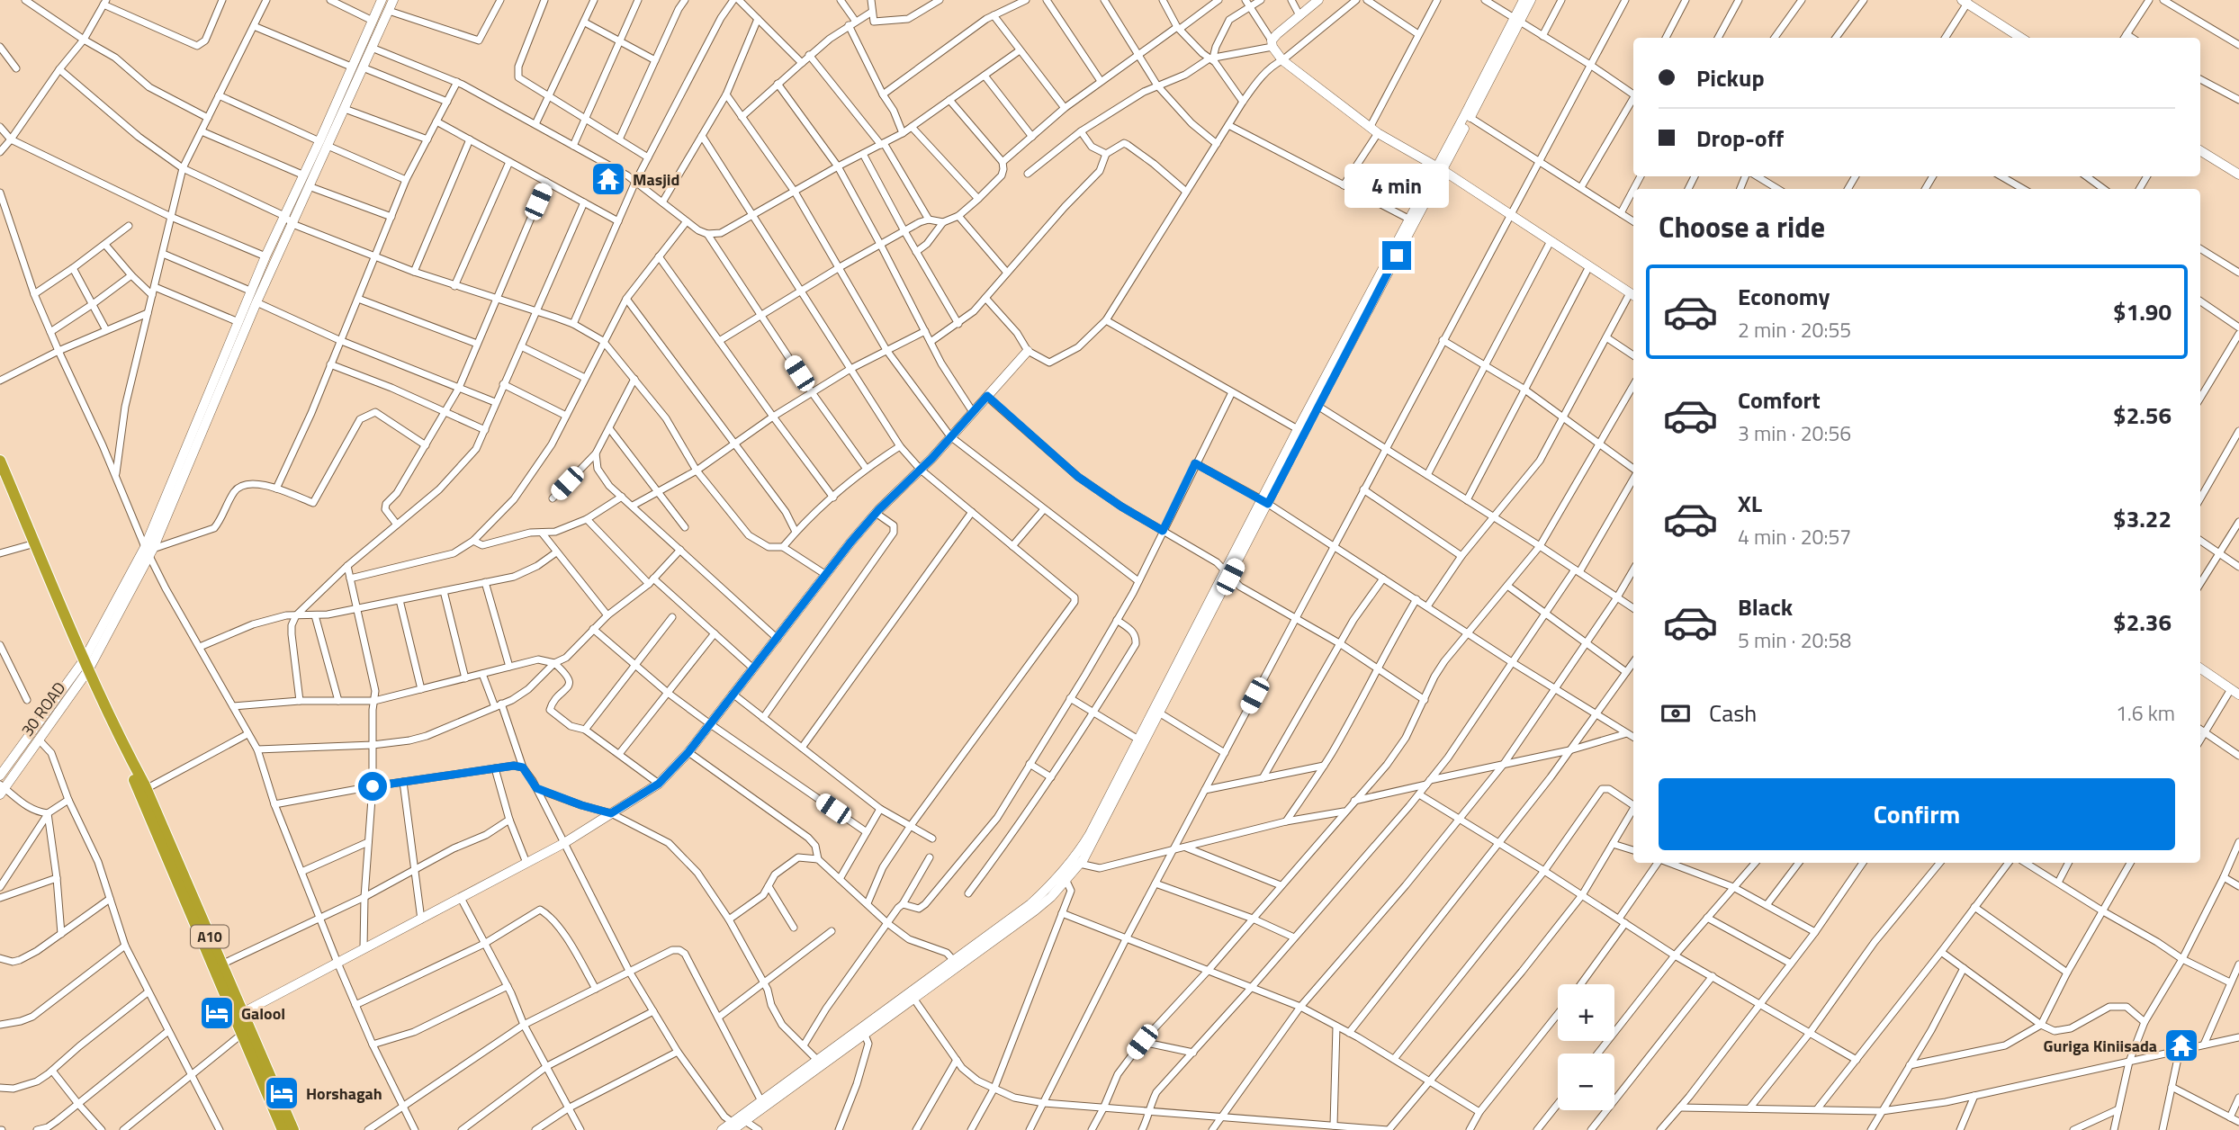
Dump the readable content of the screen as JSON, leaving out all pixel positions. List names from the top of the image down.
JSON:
{
  "streets": {
    "highway": ["A10"],
    "main road": ["30 ROAD"]
  },
  "crossings": [
    ["30 ROAD", "A10"]
  ],
  "places": {
    "temple": ["Masjid", "Guriga Kiniisada"],
    "hotel": ["Galool", "Horshagah"]
  },
  "page": {
    "banner": ["Pickup", "Drop-off"],
    "bubble": "4 min",
    "heading": "Choose a ride",
    "list": [
      {
        "name": "Economy",
        "note": "2 min · 20:55",
        "value": "$1.90"
      },
      {
        "name": "Comfort",
        "note": "3 min · 20:56",
        "value": "$2.56"
      },
      {
        "name": "XL",
        "note": "4 min · 20:57",
        "value": "$3.22"
      },
      {
        "name": "Black",
        "note": "5 min · 20:58",
        "value": "$2.36"
      }
    ],
    "pay": ["Cash", "1.6 km"],
    "buttons": "Confirm",
    "map_buttons": ["+", "−"]
  }
}
